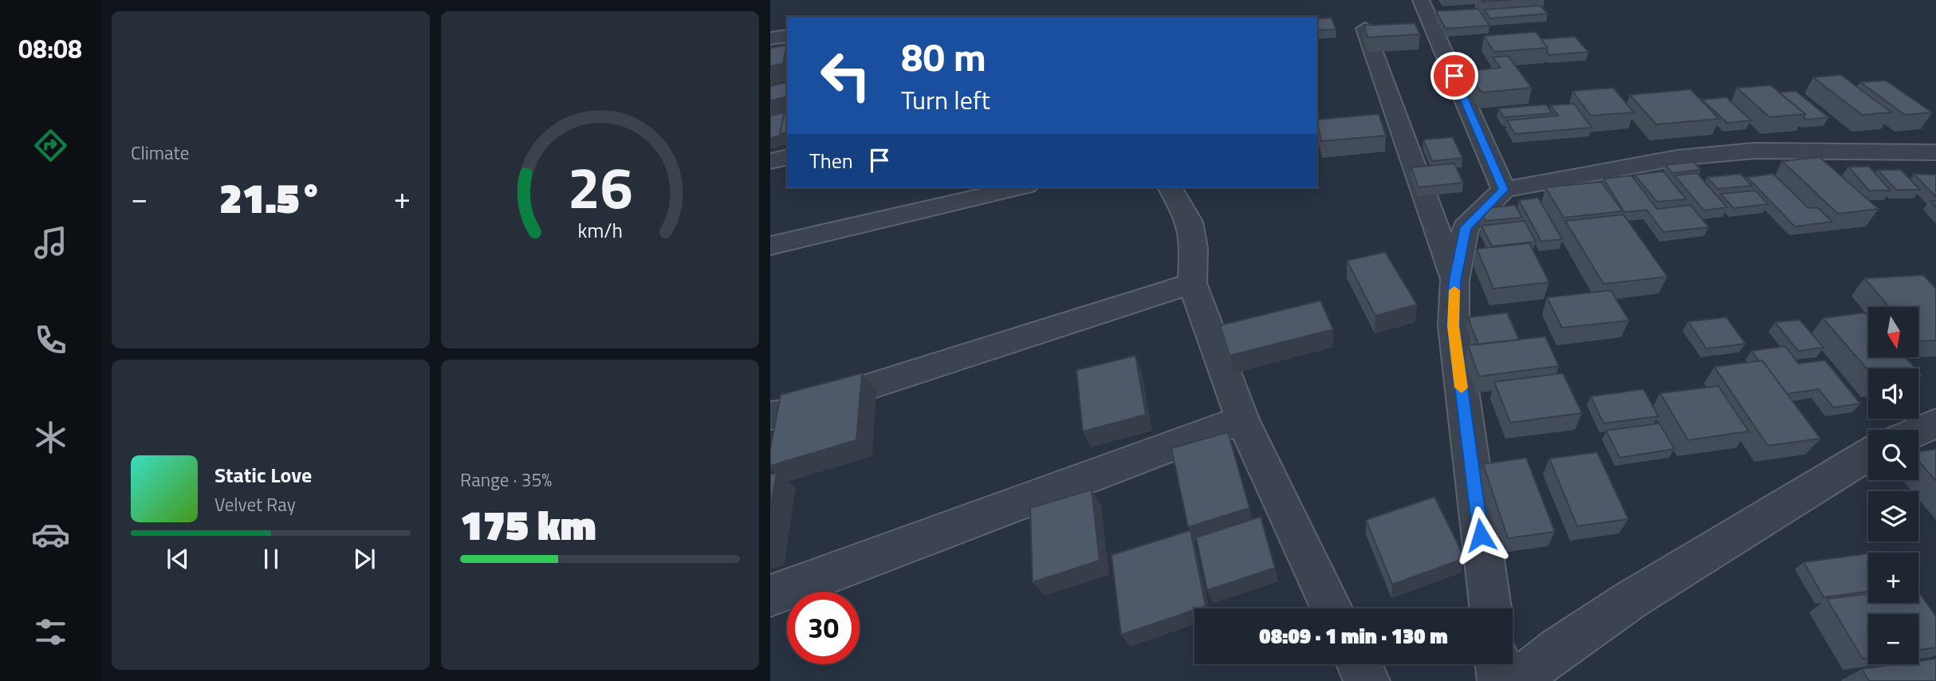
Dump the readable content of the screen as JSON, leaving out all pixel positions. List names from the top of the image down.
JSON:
{
  "north": "bottom",
  "page": {
    "tabs": "08:08",
    "tile": [
      "Climate",
      ["Range · 35%", "175 km"]
    ],
    "turn": ["80 m", "Turn left"],
    "then": "Then",
    "heat": ["−", "21.5°", "+"],
    "map_buttons": ["+", "−"],
    "song": ["Static Love", "Velvet Ray"],
    "limit": "30",
    "trip": "08:09 · 1 min · 130 m",
    "gauge": ["26", "km/h"]
  }
}
